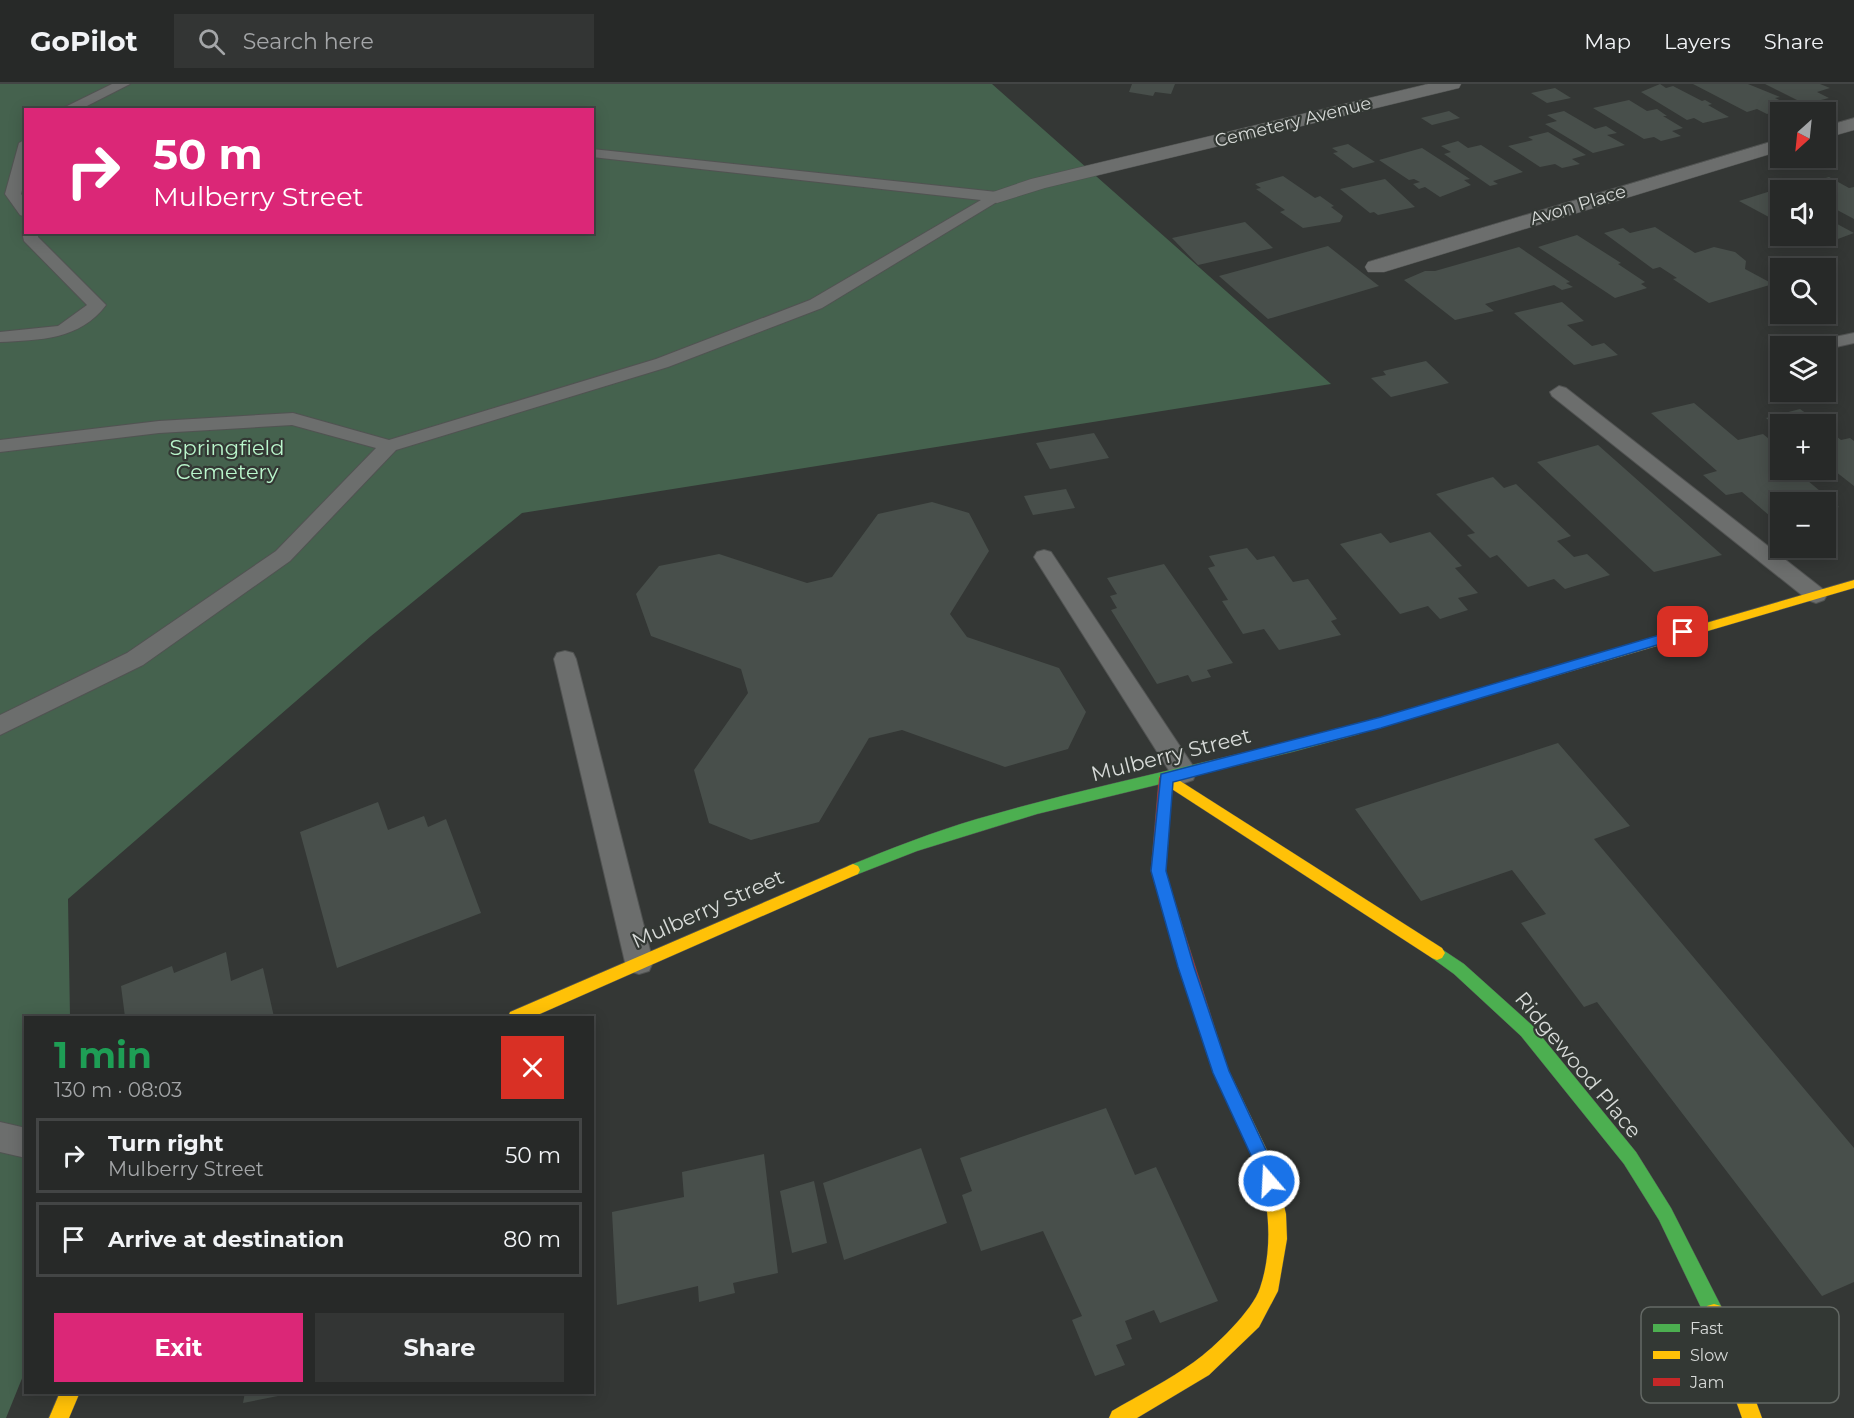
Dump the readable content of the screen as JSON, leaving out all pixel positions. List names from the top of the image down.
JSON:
{
  "streets": {
    "street": [
      "Cemetery Avenue",
      "Avon Place",
      "Mulberry Street",
      "Ridgewood Place"
    ]
  },
  "crossings": [
    ["Mulberry Street", "Ridgewood Place"]
  ],
  "parks": ["Springfield Cemetery"],
  "legend": ["Fast", "Slow", "Jam"],
  "north": "bottom left",
  "page": {
    "header": "GoPilot",
    "search": "Search here",
    "nav": ["Map", "Layers", "Share"],
    "map_buttons": ["+", "−"],
    "turn": ["50 m", "Mulberry Street"],
    "heading": ["1 min", "130 m · 08:03"],
    "list": [
      {
        "name": "Turn right",
        "note": "Mulberry Street",
        "value": "50 m"
      },
      {
        "name": "Arrive at destination",
        "value": "80 m"
      }
    ],
    "buttons": ["Exit", "Share"]
  }
}
